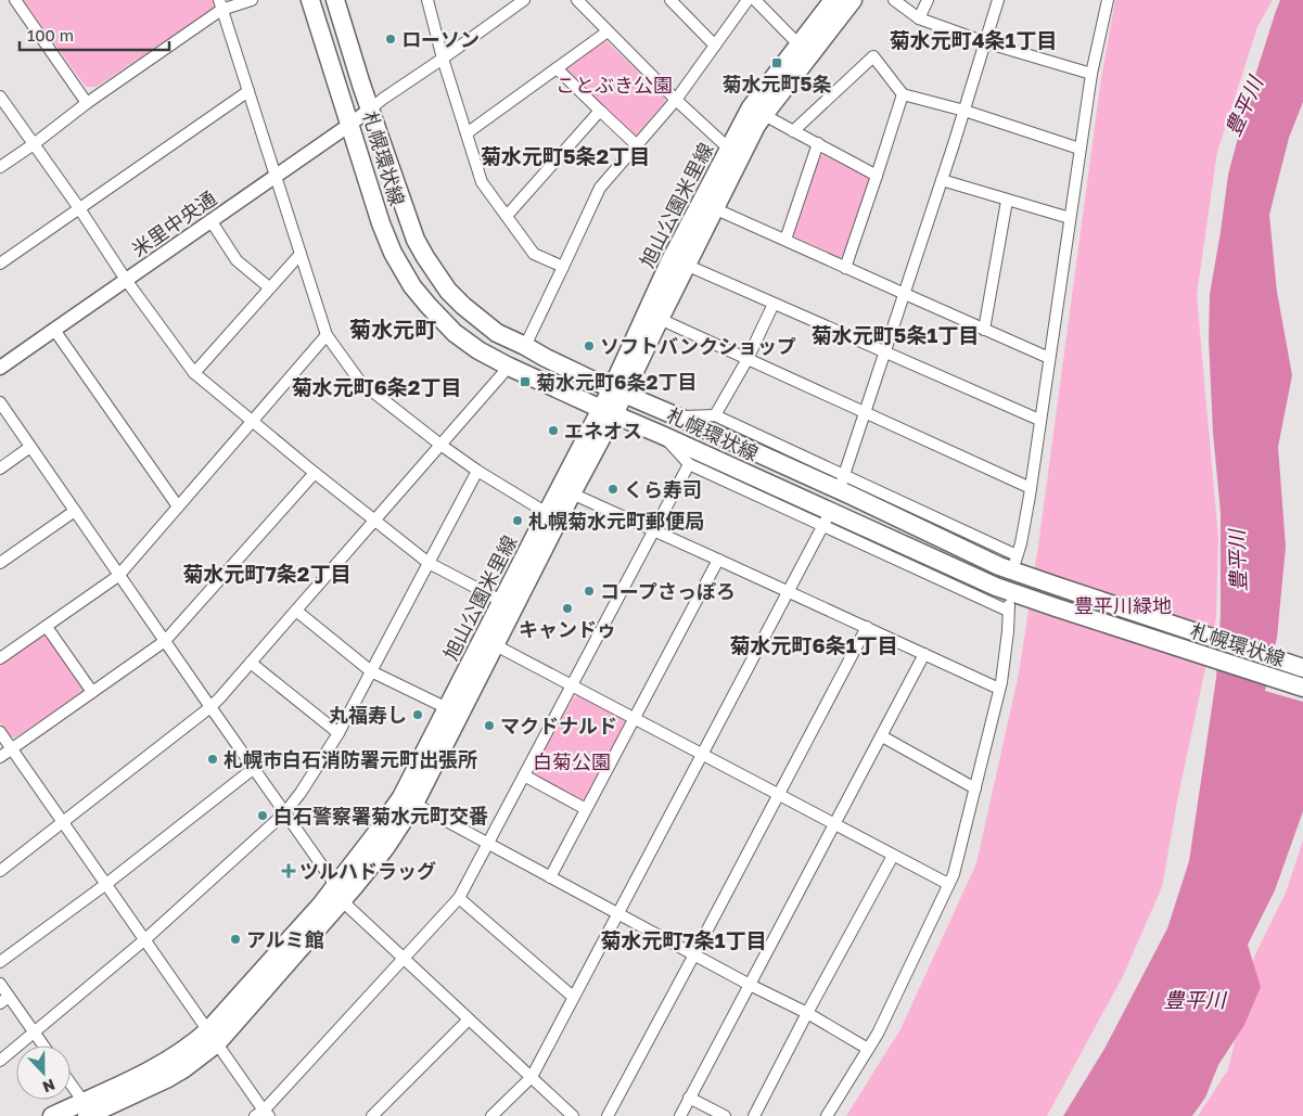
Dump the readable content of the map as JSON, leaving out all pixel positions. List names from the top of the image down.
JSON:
{
  "streets": {
    "main road": ["札幌環状線", "旭山公園米里線"],
    "street": ["米里中央通"]
  },
  "crossings": [
    ["札幌環状線", "旭山公園米里線"],
    ["札幌環状線", "米里中央通"]
  ],
  "districts": [
    "菊水元町4条1丁目",
    "菊水元町5条2丁目",
    "菊水元町",
    "菊水元町5条1丁目",
    "菊水元町6条2丁目",
    "菊水元町7条2丁目",
    "菊水元町6条1丁目",
    "菊水元町7条1丁目"
  ],
  "water": ["豊平川"],
  "parks": ["ことぶき公園", "豊平川緑地", "白菊公園"],
  "places": {
    "other": [
      "ローソン",
      "ソフトバンクショップ",
      "エネオス",
      "くら寿司",
      "札幌菊水元町郵便局",
      "コープさっぽろ",
      "キャンドゥ",
      "丸福寿し",
      "マクドナルド",
      "札幌市白石消防署元町出張所",
      "白石警察署菊水元町交番",
      "アルミ館"
    ],
    "transit": ["菊水元町5条", "菊水元町6条2丁目"],
    "health": ["ツルハドラッグ"]
  },
  "scale_bar": "100 m",
  "north": "bottom"
}
